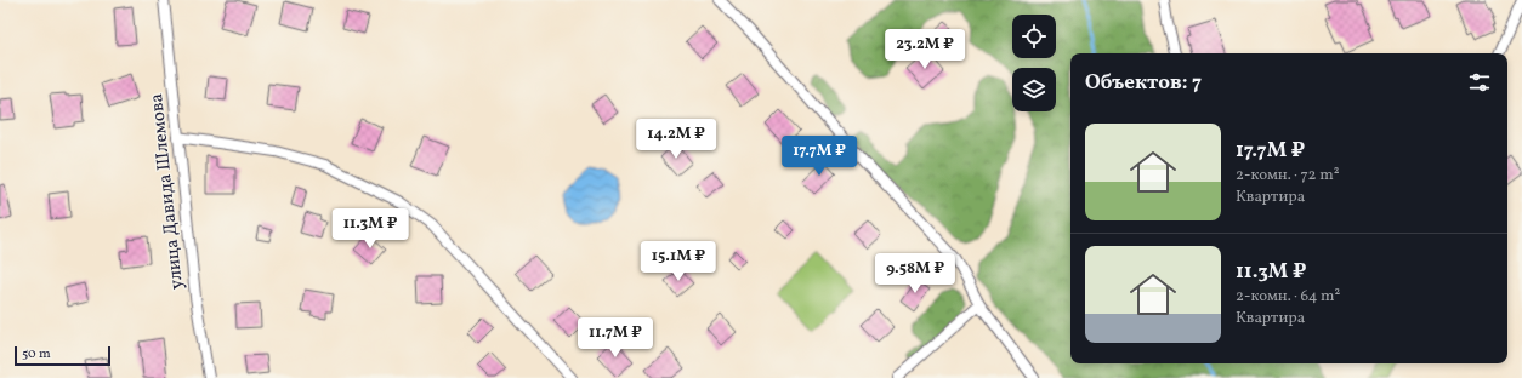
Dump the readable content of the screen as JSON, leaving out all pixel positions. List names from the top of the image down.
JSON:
{
  "streets": {
    "street": ["улица Давида Шлемова"]
  },
  "scale_bar": "50 m",
  "page": {
    "price": [
      "23.2M ₽",
      "14.2M ₽",
      "17.7M ₽",
      "11.3M ₽",
      "15.1M ₽",
      "9.58M ₽",
      "11.7M ₽"
    ],
    "heading": "Объектов: 7",
    "list": [
      {
        "name": "17.7M ₽",
        "note": "2-комн. · 72 m² · Квартира"
      },
      {
        "name": "11.3M ₽",
        "note": "2-комн. · 64 m² · Квартира"
      }
    ],
    "scale": "50 m"
  }
}
